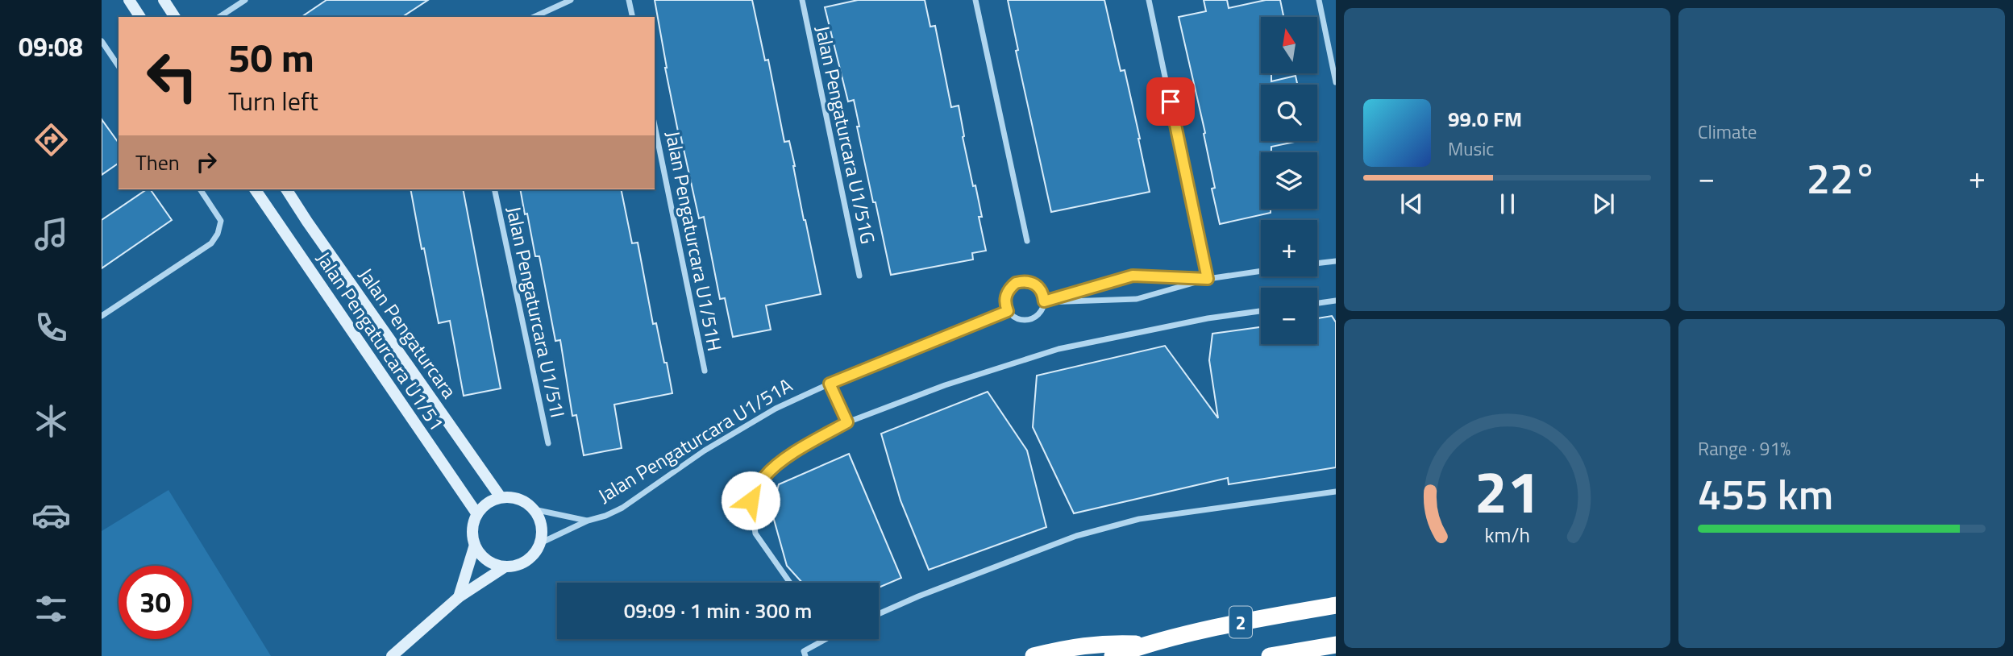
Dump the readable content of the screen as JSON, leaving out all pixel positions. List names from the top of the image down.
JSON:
{
  "streets": {
    "highway": ["2"],
    "street": [
      "Jalan Pengaturcara U1/51G",
      "Jalan Pengaturcara U1/51H",
      "Jalan Pengaturcara U1/51I",
      "Jalan Pengaturcara",
      "Jalan Pengaturcara U1/51",
      "Jalan Pengaturcara U1/51A"
    ]
  },
  "crossings": [
    ["Jalan Pengaturcara", "Jalan Pengaturcara U1/51"],
    ["Jalan Pengaturcara", "Jalan Pengaturcara U1/51A"],
    ["Jalan Pengaturcara U1/51", "Jalan Pengaturcara U1/51A"]
  ],
  "north": "top",
  "page": {
    "tabs": "09:08",
    "tile": [
      "Climate",
      ["Range · 91%", "455 km"]
    ],
    "map_buttons": ["+", "−"],
    "turn": ["50 m", "Turn left"],
    "song": ["99.0 FM", "Music"],
    "then": "Then",
    "heat": ["−", "22°", "+"],
    "limit": "30",
    "trip": "09:09 · 1 min · 300 m",
    "gauge": ["21", "km/h"]
  }
}
